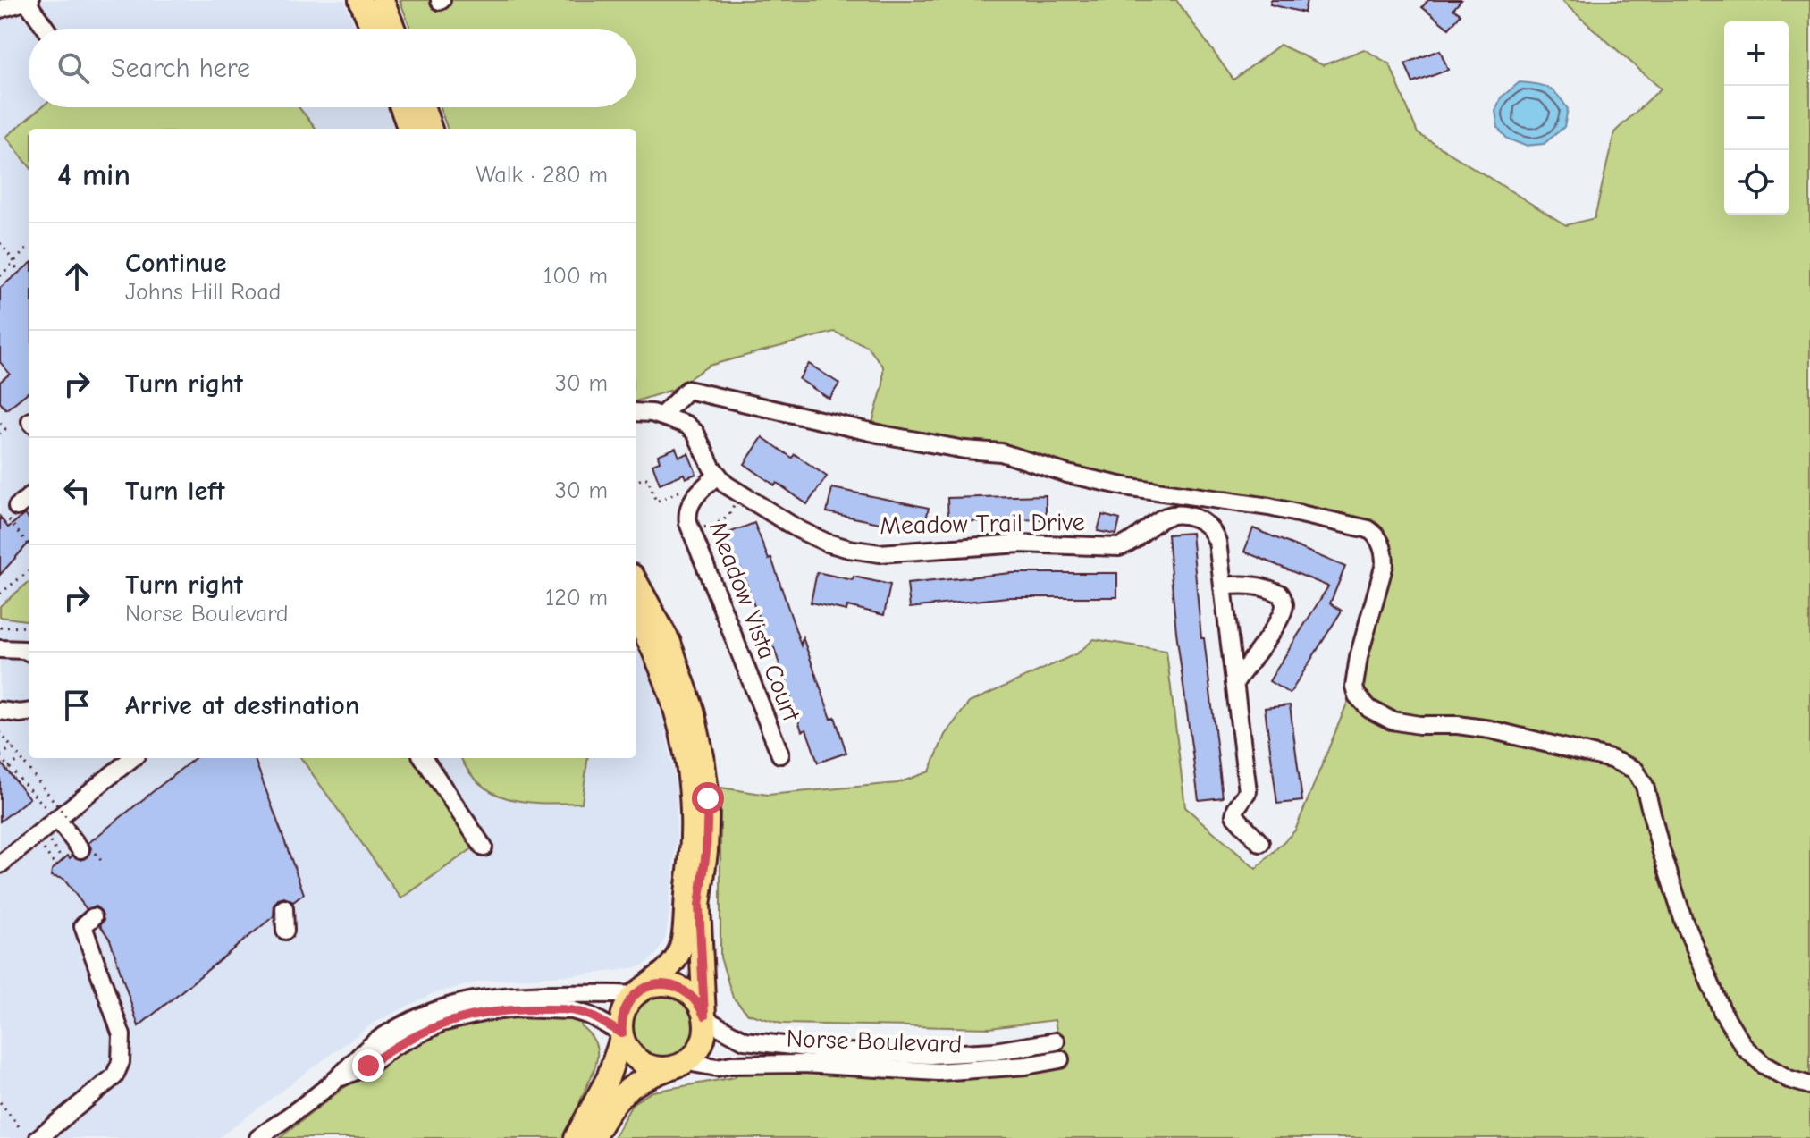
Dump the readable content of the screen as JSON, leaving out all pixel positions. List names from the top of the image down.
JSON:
{
  "streets": {
    "street": ["Meadow Trail Drive", "Meadow Vista Court", "Norse Boulevard"]
  },
  "crossings": [
    ["Meadow Trail Drive", "Meadow Vista Court"]
  ],
  "page": {
    "map_buttons": ["+", "−"],
    "search": "Search here",
    "heading": ["4 min", "Walk · 280 m"],
    "list": [
      ["Continue", "Johns Hill Road", "100 m"],
      ["Turn right", "30 m"],
      ["Turn left", "30 m"],
      ["Turn right", "Norse Boulevard", "120 m"],
      "Arrive at destination"
    ]
  }
}
